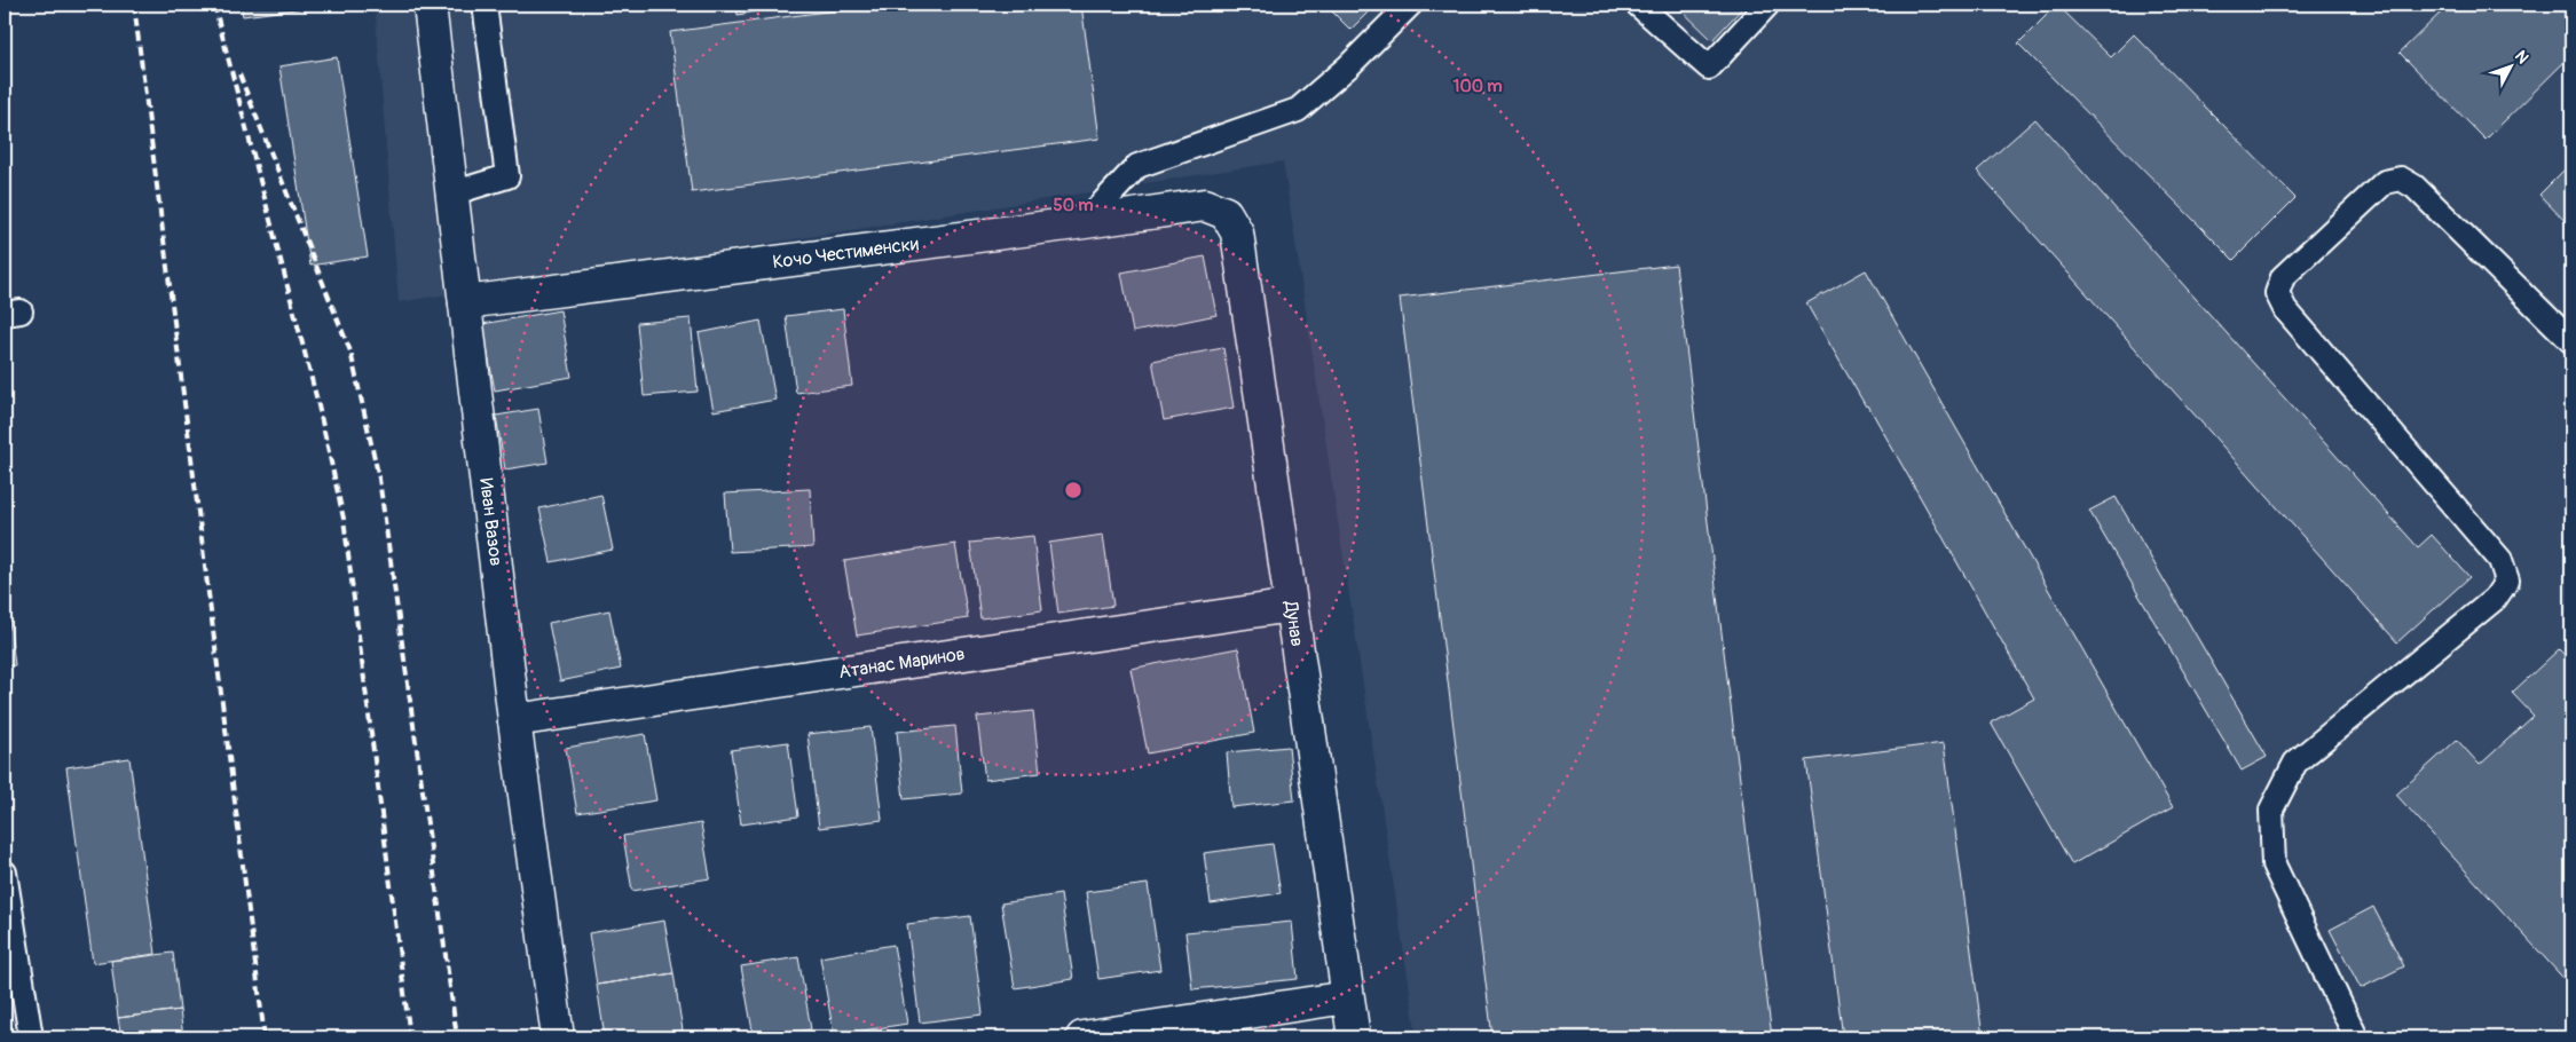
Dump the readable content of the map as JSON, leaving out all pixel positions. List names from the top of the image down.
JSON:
{
  "streets": {
    "street": [
      "Кочо Честименски",
      "Иван Вазов",
      "Дунав",
      "Атанас Маринов"
    ]
  },
  "crossings": [
    ["Кочо Честименски", "Иван Вазов"],
    ["Кочо Честименски", "Дунав"],
    ["Иван Вазов", "Атанас Маринов"],
    ["Дунав", "Атанас Маринов"]
  ],
  "north": "top right",
  "rings": ["100 m", "50 m"]
}
